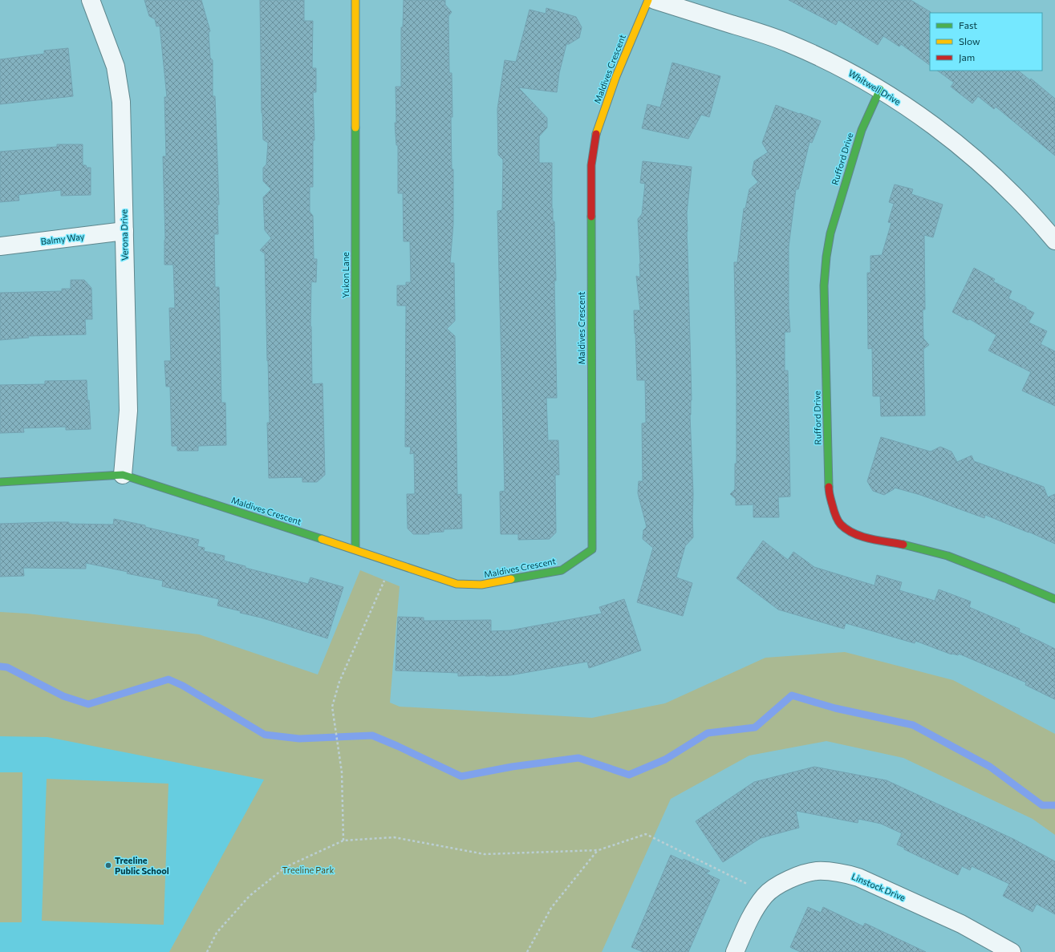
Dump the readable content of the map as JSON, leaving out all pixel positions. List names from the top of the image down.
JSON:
{
  "streets": {
    "street": [
      "Maldives Crescent",
      "Whitwell Drive",
      "Rufford Drive",
      "Verona Drive",
      "Balmy Way",
      "Yukon Lane",
      "Linstock Drive"
    ]
  },
  "crossings": [
    ["Maldives Crescent", "Verona Drive"],
    ["Maldives Crescent", "Yukon Lane"],
    ["Whitwell Drive", "Rufford Drive"],
    ["Verona Drive", "Balmy Way"]
  ],
  "parks": ["Treeline Park"],
  "places": ["Treeline Public School"],
  "legend": ["Fast", "Slow", "Jam"]
}
